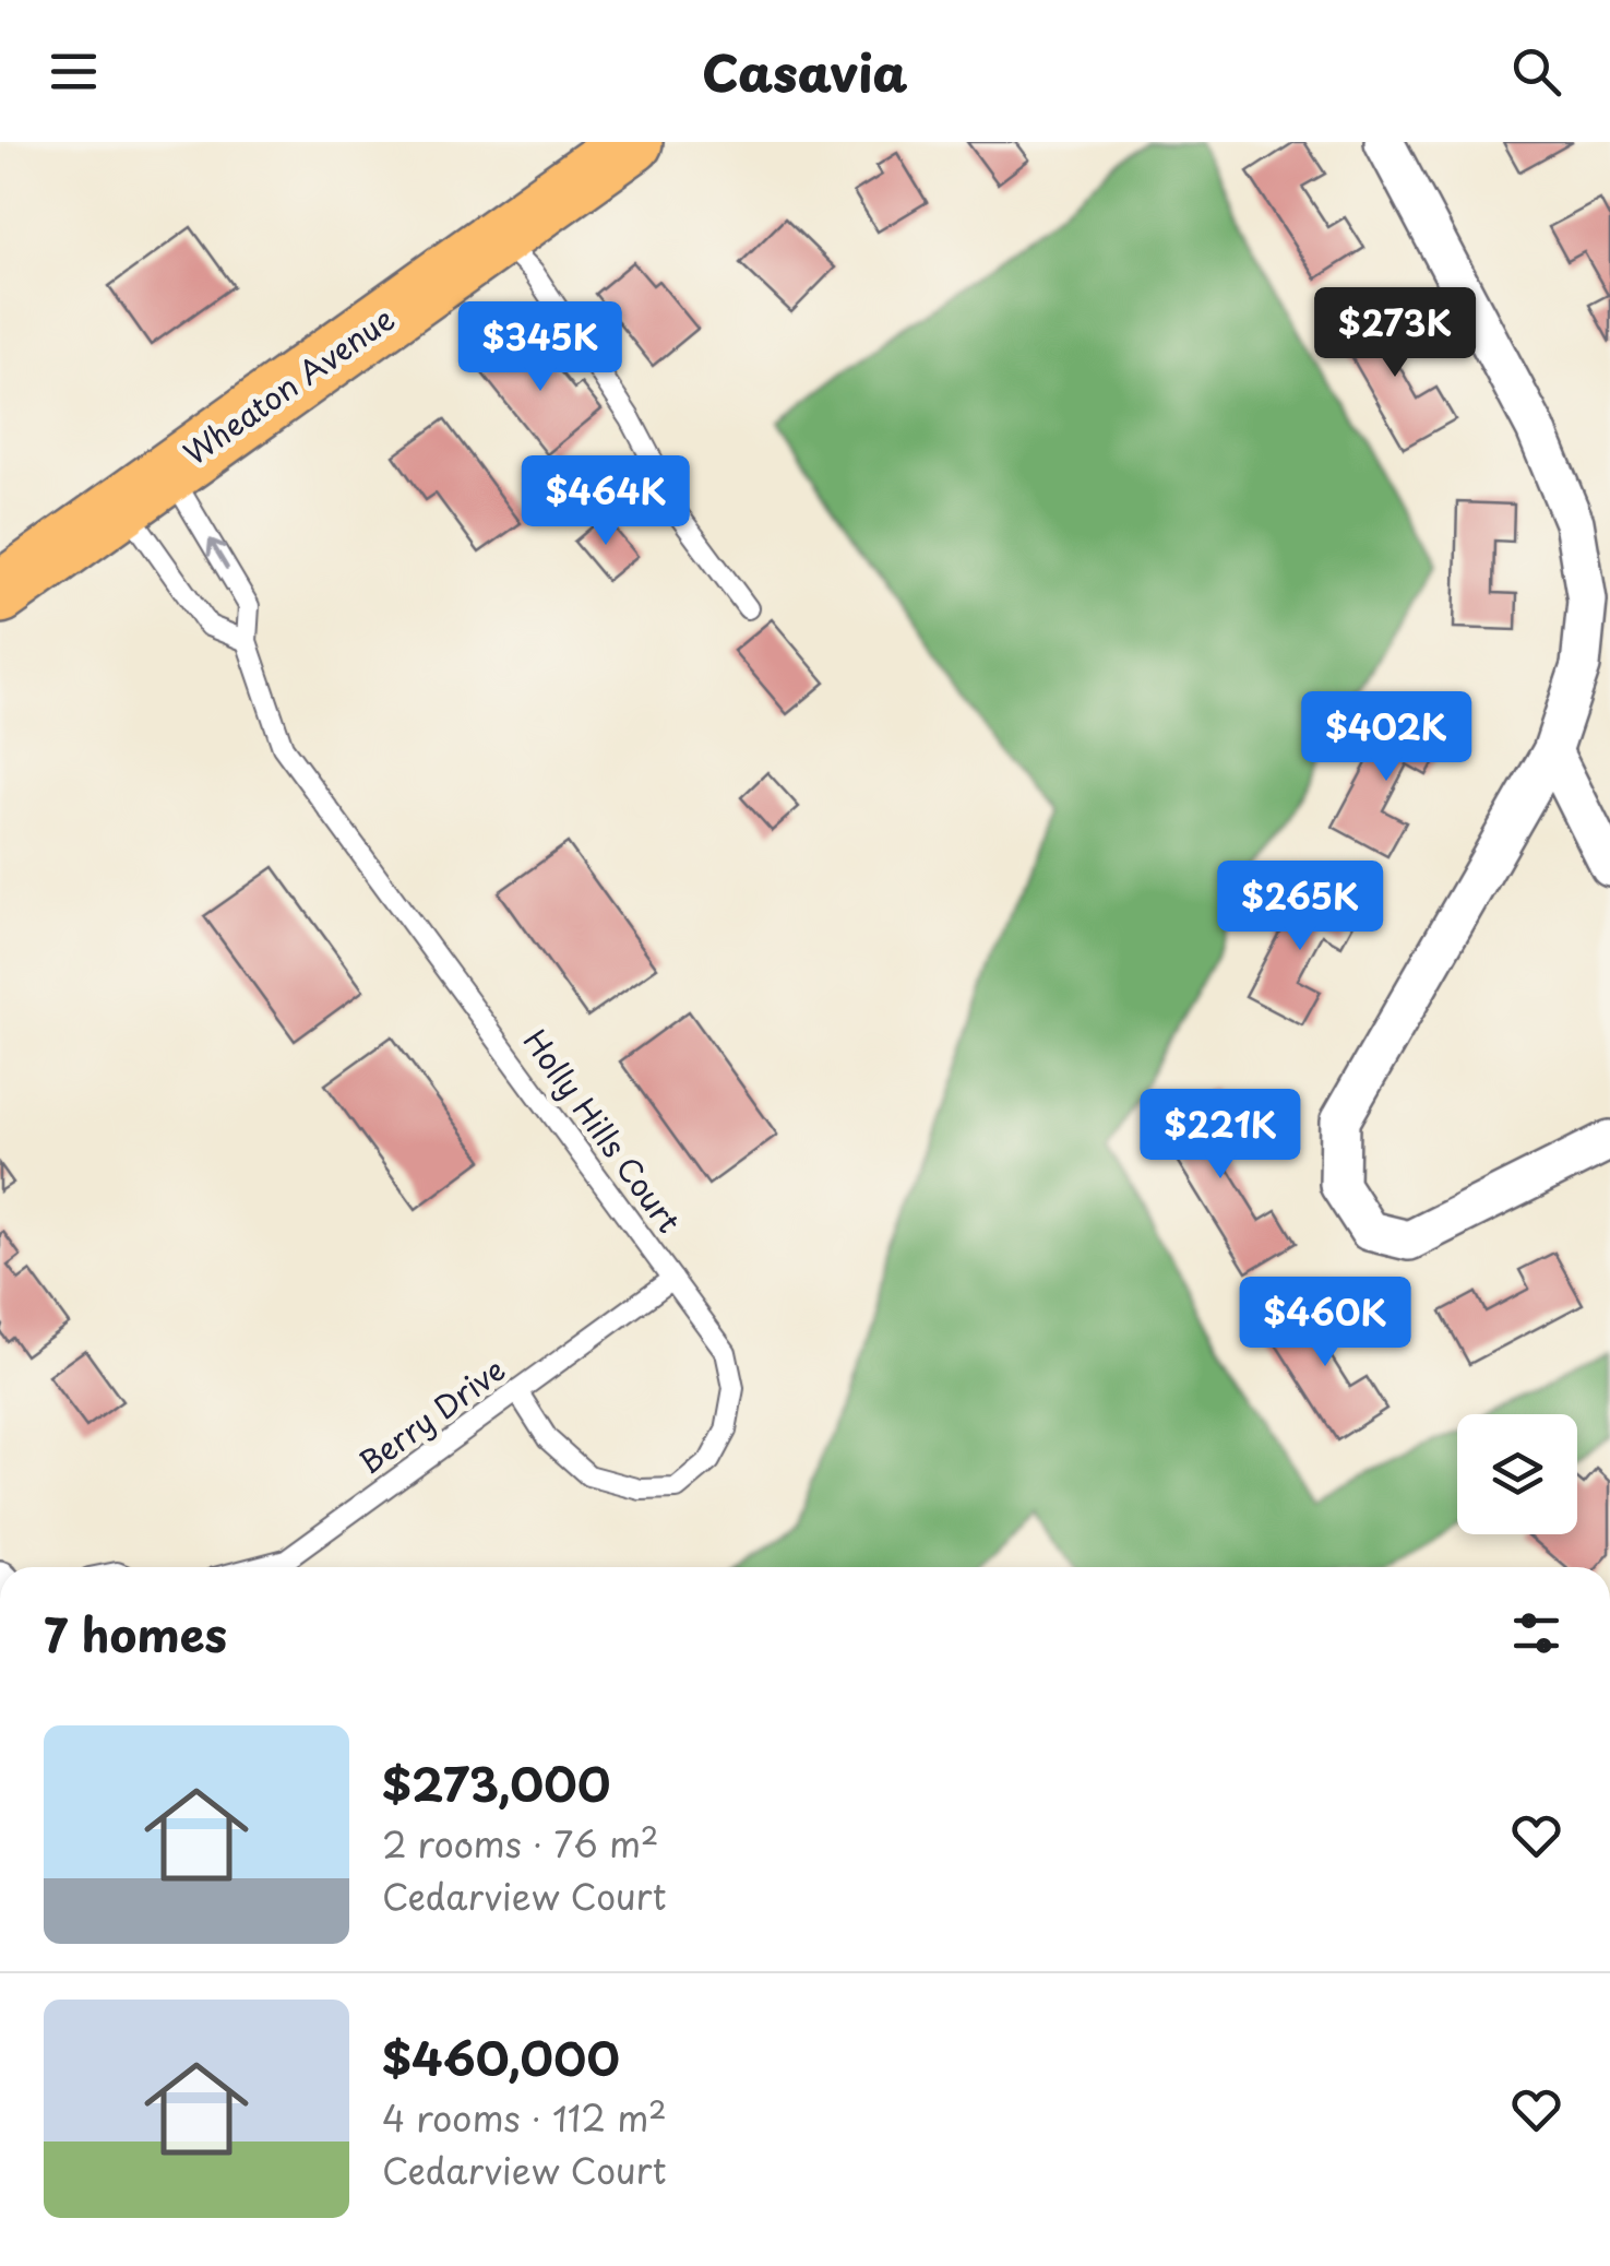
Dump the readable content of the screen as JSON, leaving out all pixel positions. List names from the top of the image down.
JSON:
{
  "streets": {
    "main road": ["Wheaton Avenue"],
    "lane": ["Holly Hills Court", "Berry Drive"]
  },
  "crossings": [
    ["Wheaton Avenue", "Holly Hills Court"],
    ["Holly Hills Court", "Berry Drive"]
  ],
  "page": {
    "header": "Casavia",
    "price": [
      "$273K",
      "$345K",
      "$464K",
      "$402K",
      "$265K",
      "$221K",
      "$460K"
    ],
    "heading": "7 homes",
    "list": [
      {
        "name": "$273,000",
        "note": "2 rooms · 76 m² · Cedarview Court"
      },
      {
        "name": "$460,000",
        "note": "4 rooms · 112 m² · Cedarview Court"
      }
    ]
  }
}
